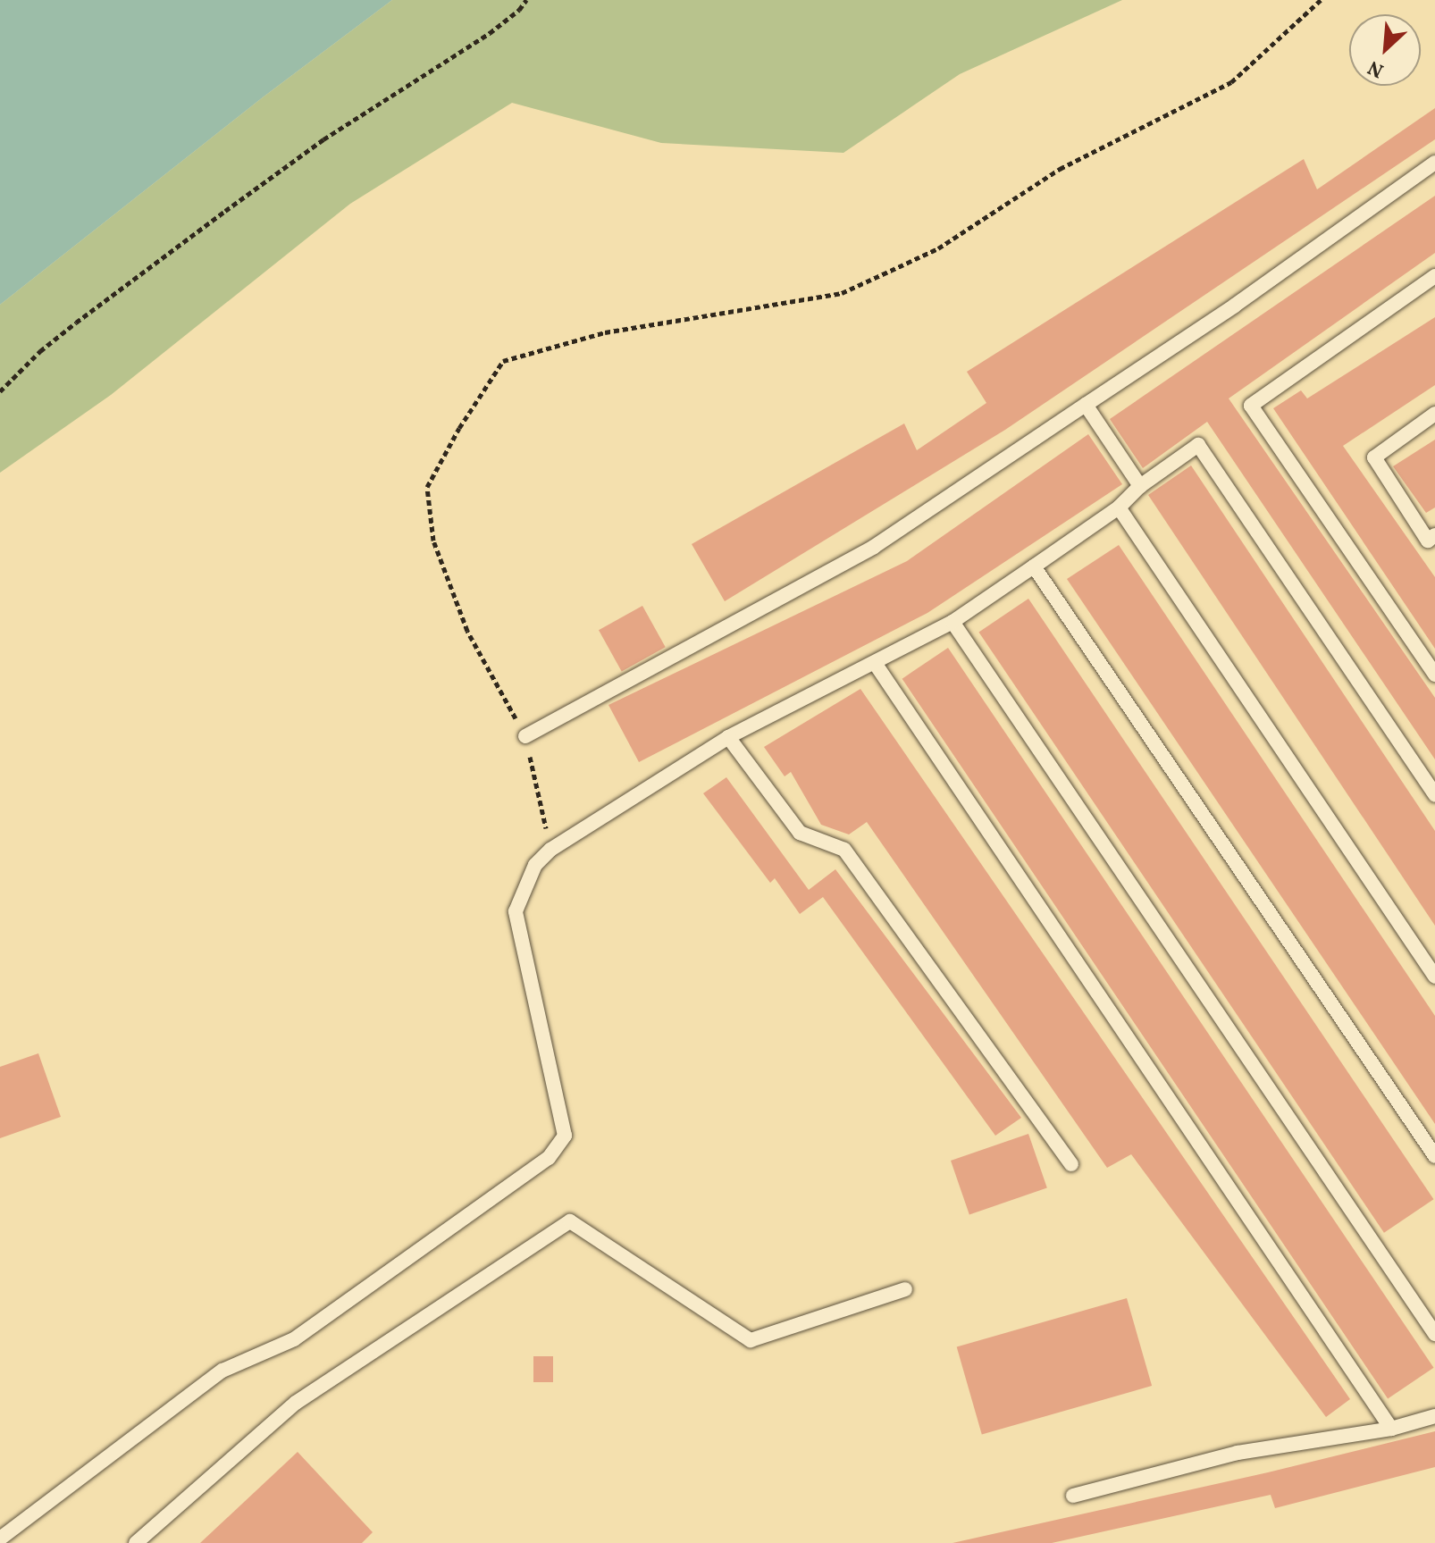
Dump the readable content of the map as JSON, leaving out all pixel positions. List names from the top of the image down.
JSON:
{
  "north": "bottom left"
}
